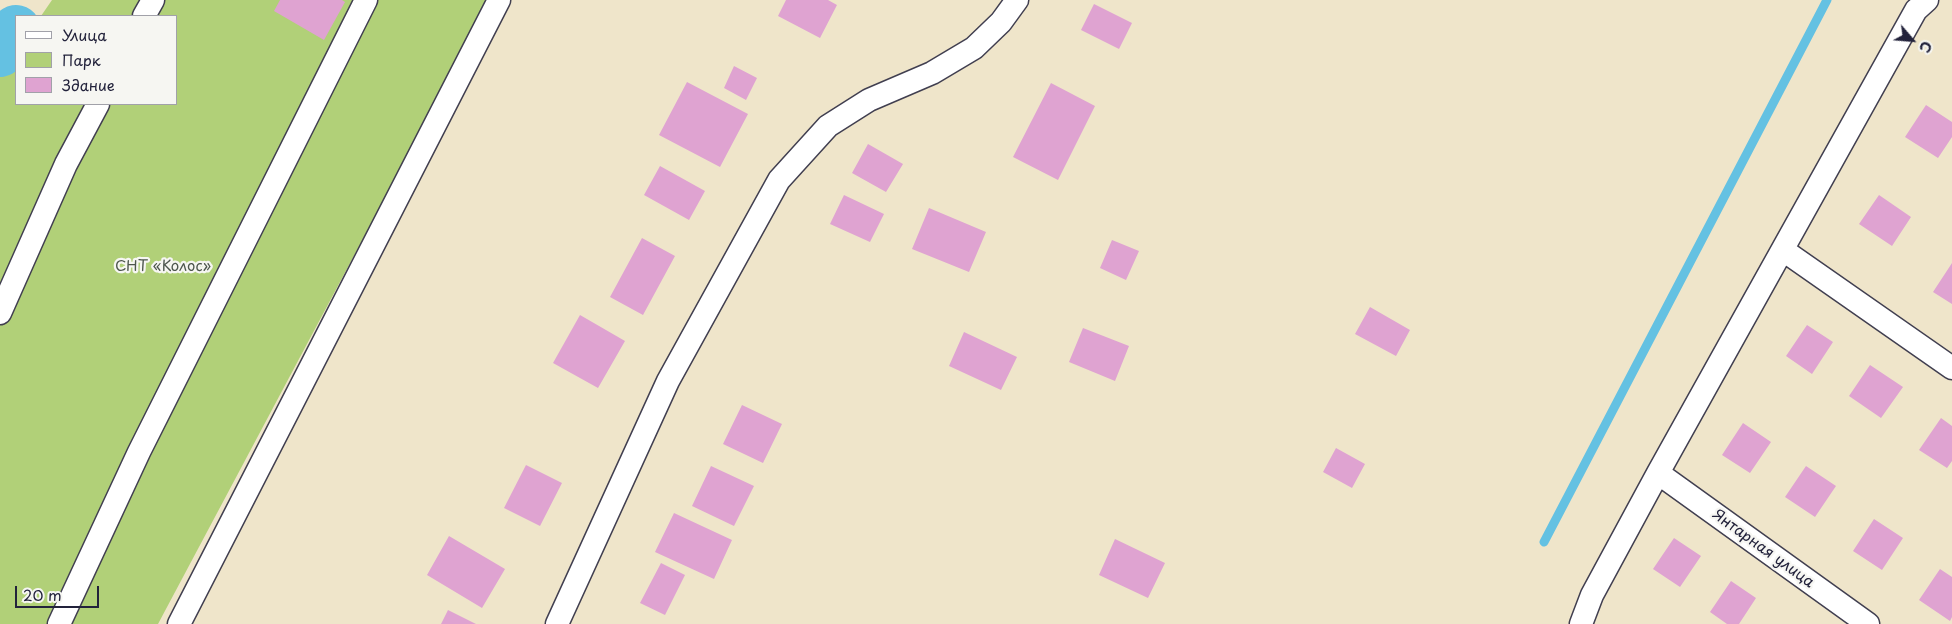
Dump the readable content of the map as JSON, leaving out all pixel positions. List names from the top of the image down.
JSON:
{
  "streets": {
    "street": ["Янтарная улица"]
  },
  "parks": ["СНТ «Колос»"],
  "legend": ["Улица", "Парк", "Здание"],
  "scale_bar": "20 m",
  "north": "bottom right"
}
